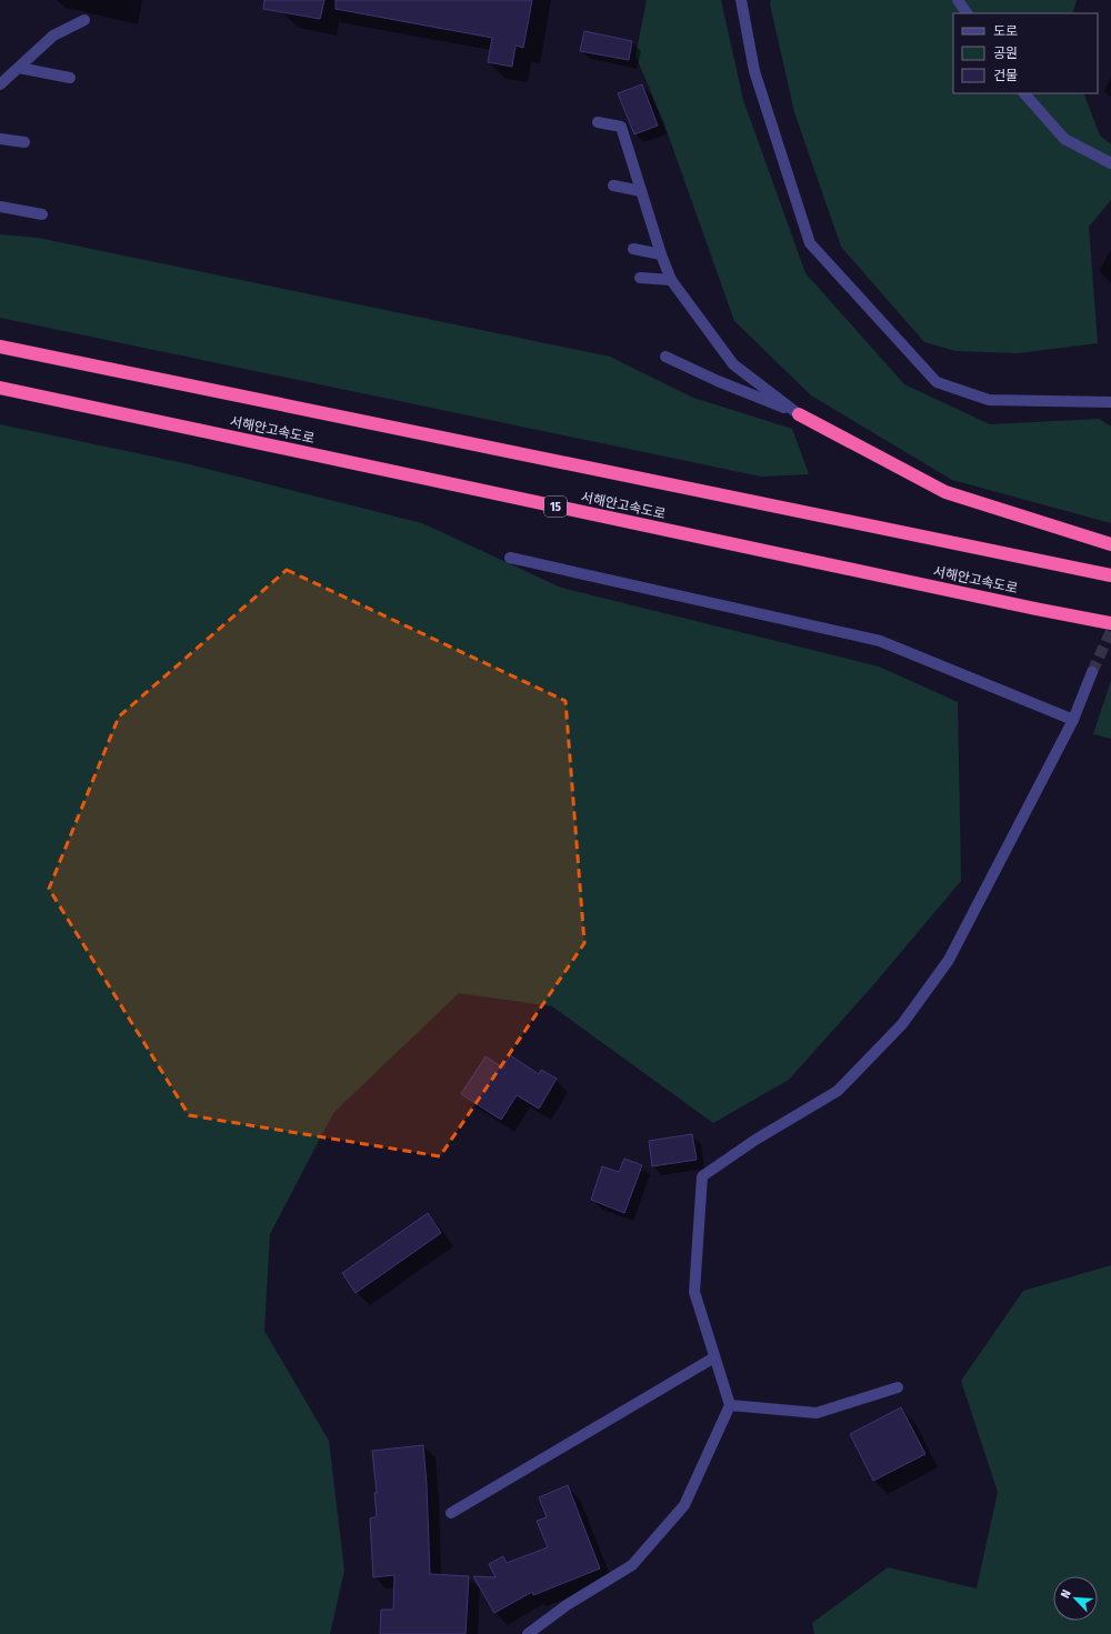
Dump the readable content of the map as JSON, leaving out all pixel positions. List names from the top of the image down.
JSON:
{
  "streets": {
    "highway": ["서해안고속도로", "15"]
  },
  "legend": ["도로", "공원", "건물"],
  "north": "top left"
}
